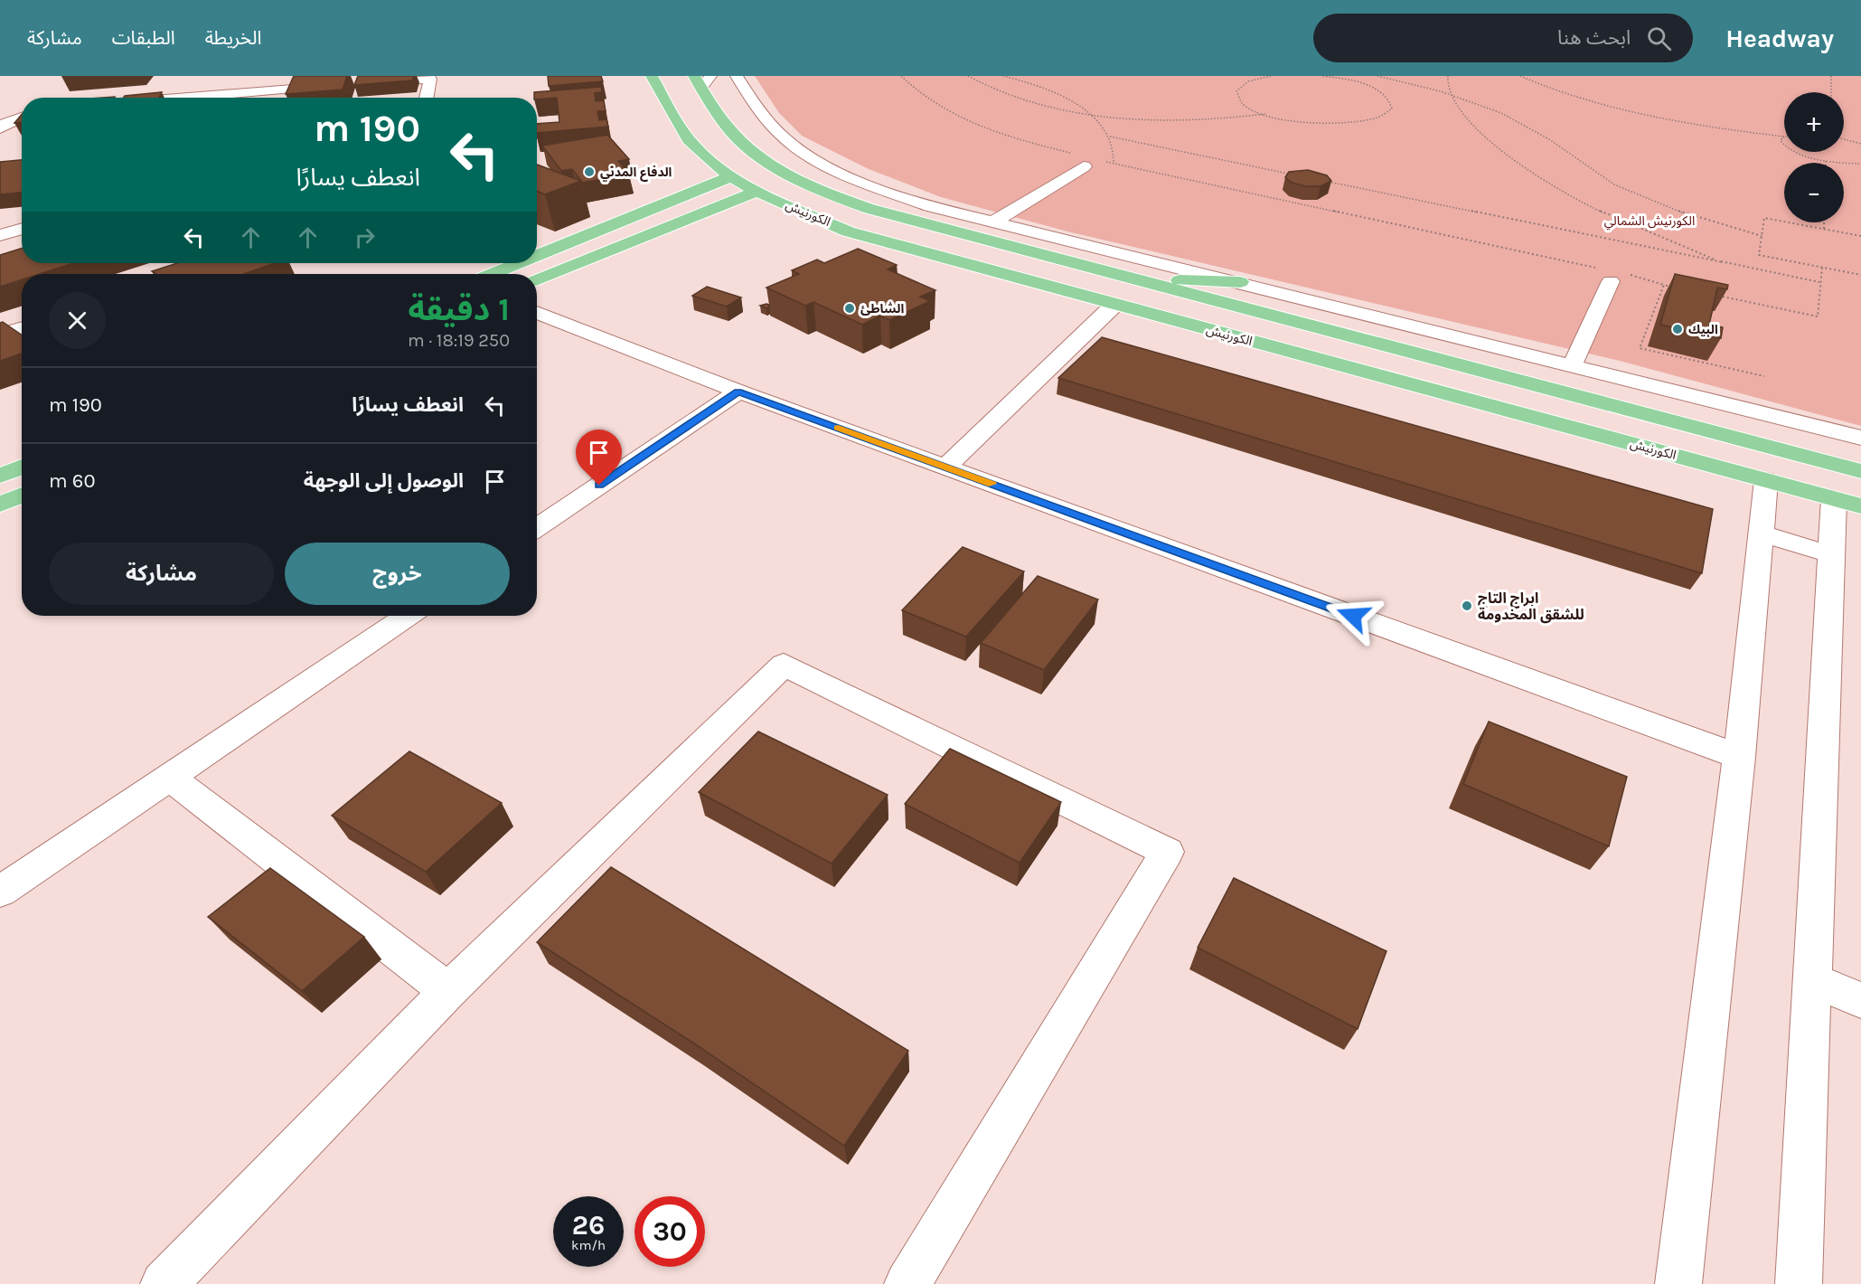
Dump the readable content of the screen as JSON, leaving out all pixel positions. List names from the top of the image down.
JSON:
{
  "streets": {
    "main road": ["الكورنيش"]
  },
  "parks": ["الكورنيش الشمالي"],
  "places": [
    "الدفاع المدني",
    "الشاطئ",
    "البيك",
    "ابراج التاج للشقق المخدومة"
  ],
  "page": {
    "header": "Headway",
    "search": "ابحث هنا",
    "nav": ["الخريطة", "الطبقات", "مشاركة"],
    "map_buttons": ["+", "−"],
    "turn": ["190 m", "انعطف يسارًا"],
    "heading": ["1 دقيقة", "250 m · 18:19"],
    "list": [
      {
        "name": "انعطف يسارًا",
        "value": "190 m"
      },
      {
        "name": "الوصول إلى الوجهة",
        "value": "60 m"
      }
    ],
    "buttons": ["خروج", "مشاركة"],
    "speed": "26 km/h",
    "limit": "30"
  }
}
